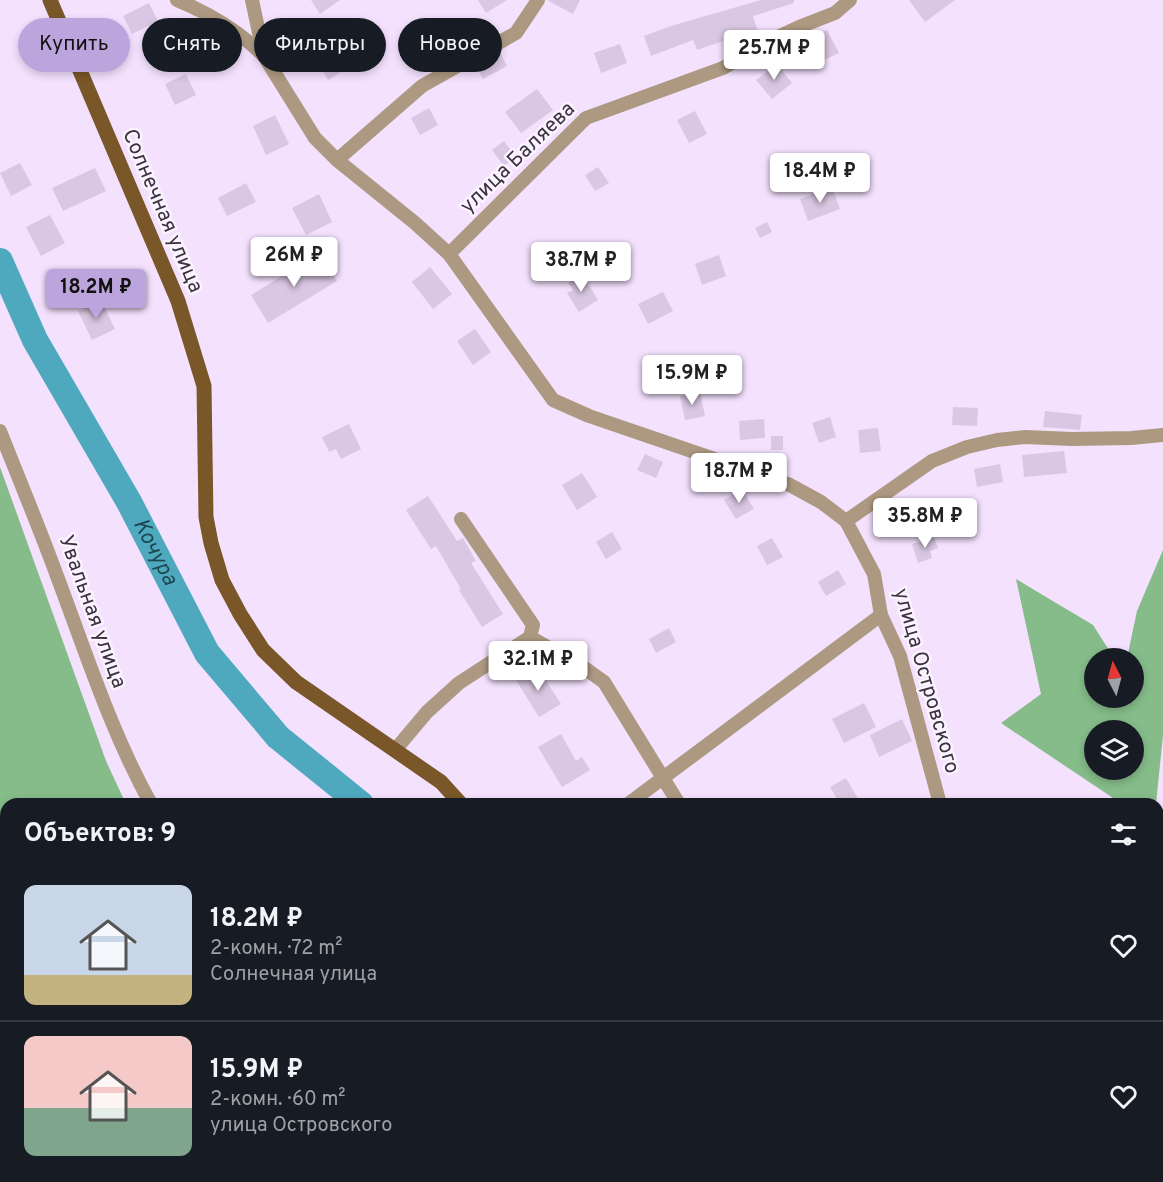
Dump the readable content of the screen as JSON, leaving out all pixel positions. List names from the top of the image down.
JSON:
{
  "streets": {
    "main road": ["Солнечная улица"],
    "street": ["улица Баляева", "Увальная улица", "улица Островского"]
  },
  "crossings": [
    ["улица Баляева", "улица Островского"]
  ],
  "water": ["Кочура"],
  "north": "top",
  "page": {
    "chip": [
      "Купить",
      "Снять",
      "Фильтры",
      "Новое"
    ],
    "price": [
      "25.7M ₽",
      "18.4M ₽",
      "26M ₽",
      "38.7M ₽",
      "18.2M ₽",
      "15.9M ₽",
      "18.7M ₽",
      "35.8M ₽",
      "32.1M ₽"
    ],
    "heading": "Объектов: 9",
    "list": [
      {
        "name": "18.2M ₽",
        "note": "2-комн. · 72 m² · Солнечная улица"
      },
      {
        "name": "15.9M ₽",
        "note": "2-комн. · 60 m² · улица Островского"
      }
    ]
  }
}
